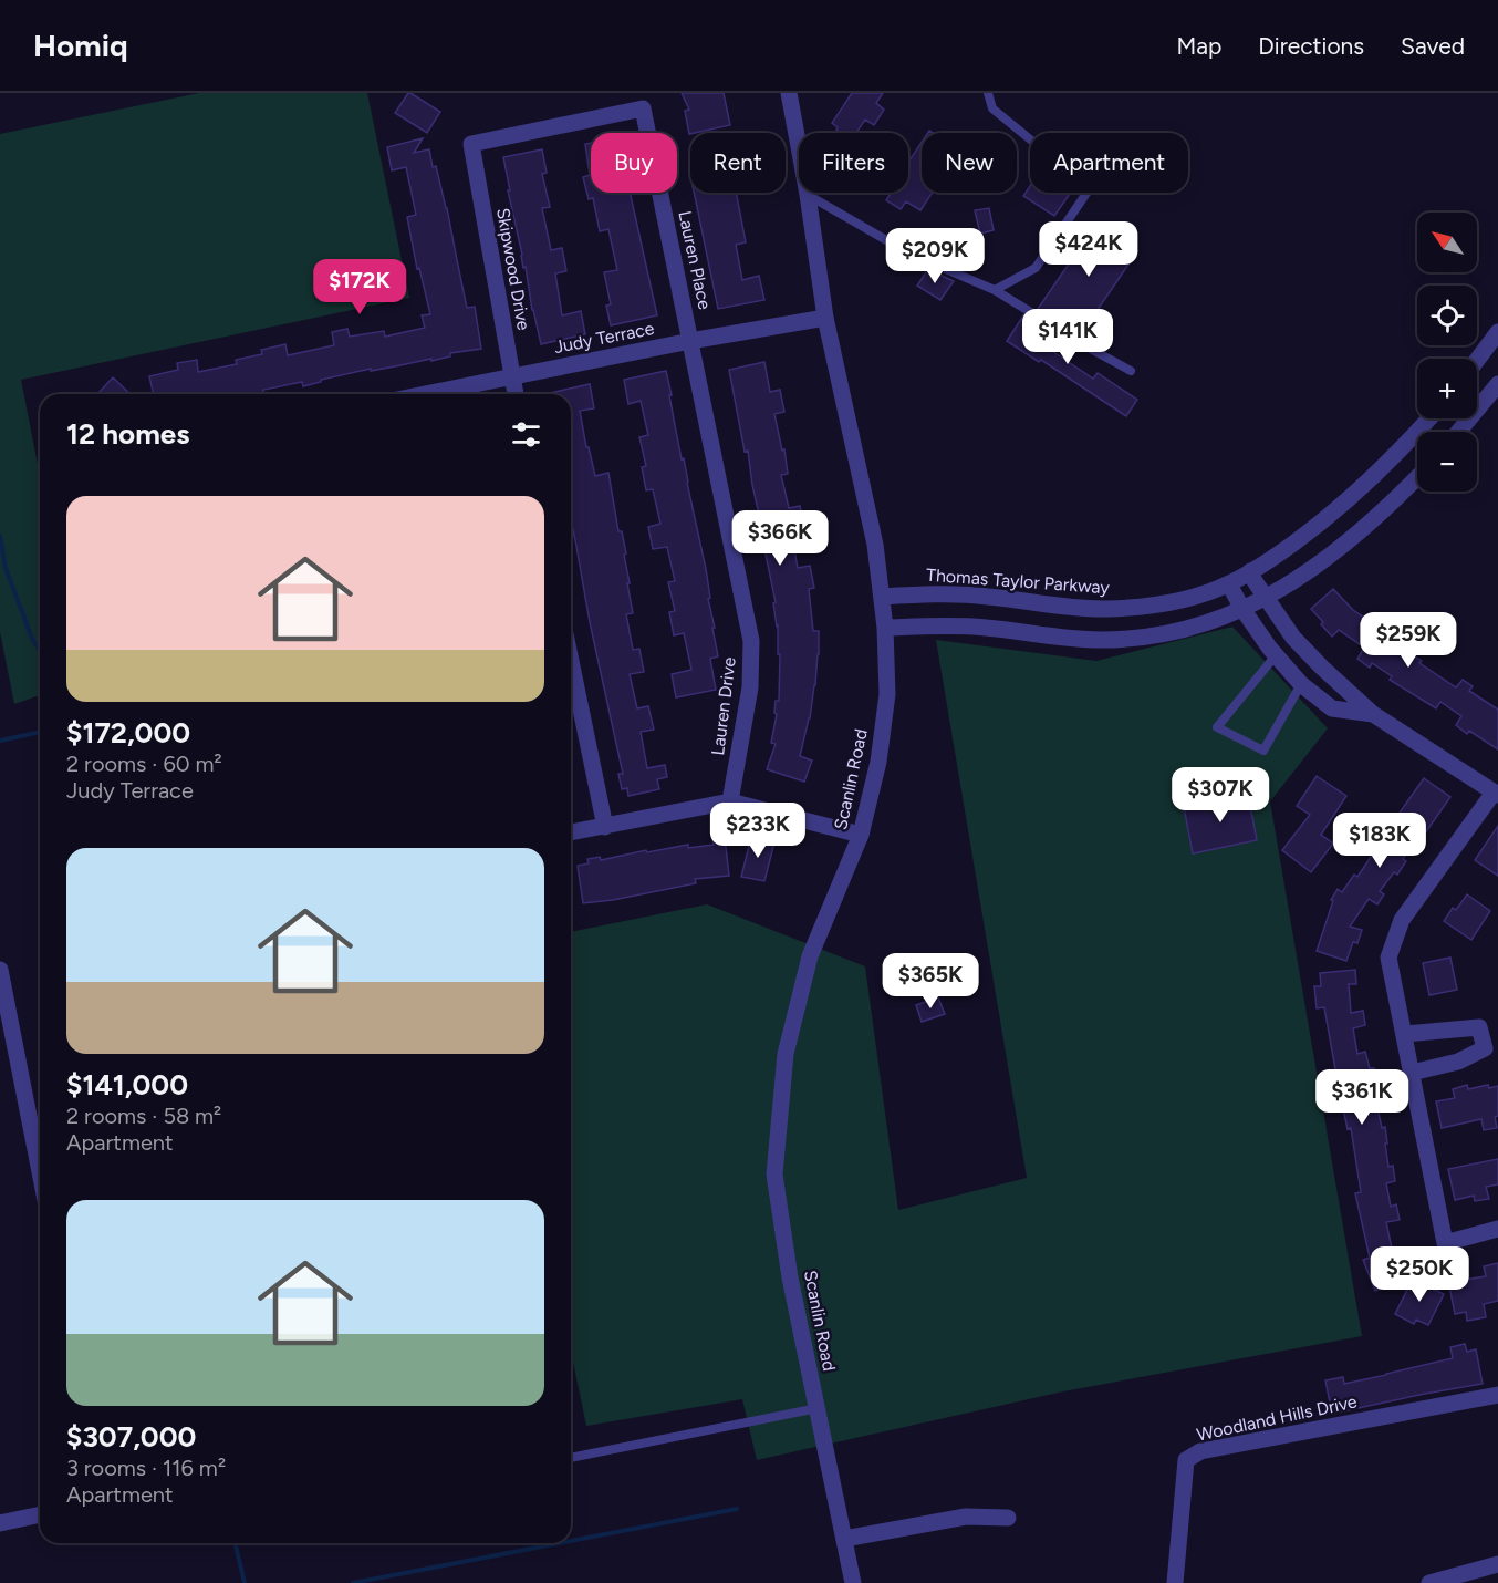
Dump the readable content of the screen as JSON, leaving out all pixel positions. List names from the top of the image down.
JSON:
{
  "streets": {
    "street": [
      "Lauren Place",
      "Skipwood Drive",
      "Judy Terrace",
      "Thomas Taylor Parkway",
      "Lauren Drive",
      "Scanlin Road",
      "Woodland Hills Drive"
    ]
  },
  "crossings": [
    ["Lauren Place", "Skipwood Drive"],
    ["Lauren Place", "Judy Terrace"],
    ["Lauren Place", "Lauren Drive"],
    ["Skipwood Drive", "Judy Terrace"],
    ["Judy Terrace", "Lauren Drive"],
    ["Judy Terrace", "Scanlin Road"],
    ["Thomas Taylor Parkway", "Scanlin Road"]
  ],
  "north": "top left",
  "page": {
    "header": "Homiq",
    "nav": ["Map", "Directions", "Saved"],
    "chip": [
      "Buy",
      "Rent",
      "Filters",
      "New",
      "Apartment"
    ],
    "map_buttons": ["+", "−"],
    "price": [
      "$424K",
      "$209K",
      "$172K",
      "$141K",
      "$366K",
      "$259K",
      "$307K",
      "$233K",
      "$183K",
      "$365K",
      "$361K",
      "$250K"
    ],
    "heading": "12 homes",
    "list": [
      {
        "name": "$172,000",
        "note": "2 rooms · 60 m² · Judy Terrace"
      },
      {
        "name": "$141,000",
        "note": "2 rooms · 58 m² · Apartment"
      },
      {
        "name": "$307,000",
        "note": "3 rooms · 116 m² · Apartment"
      }
    ]
  }
}
